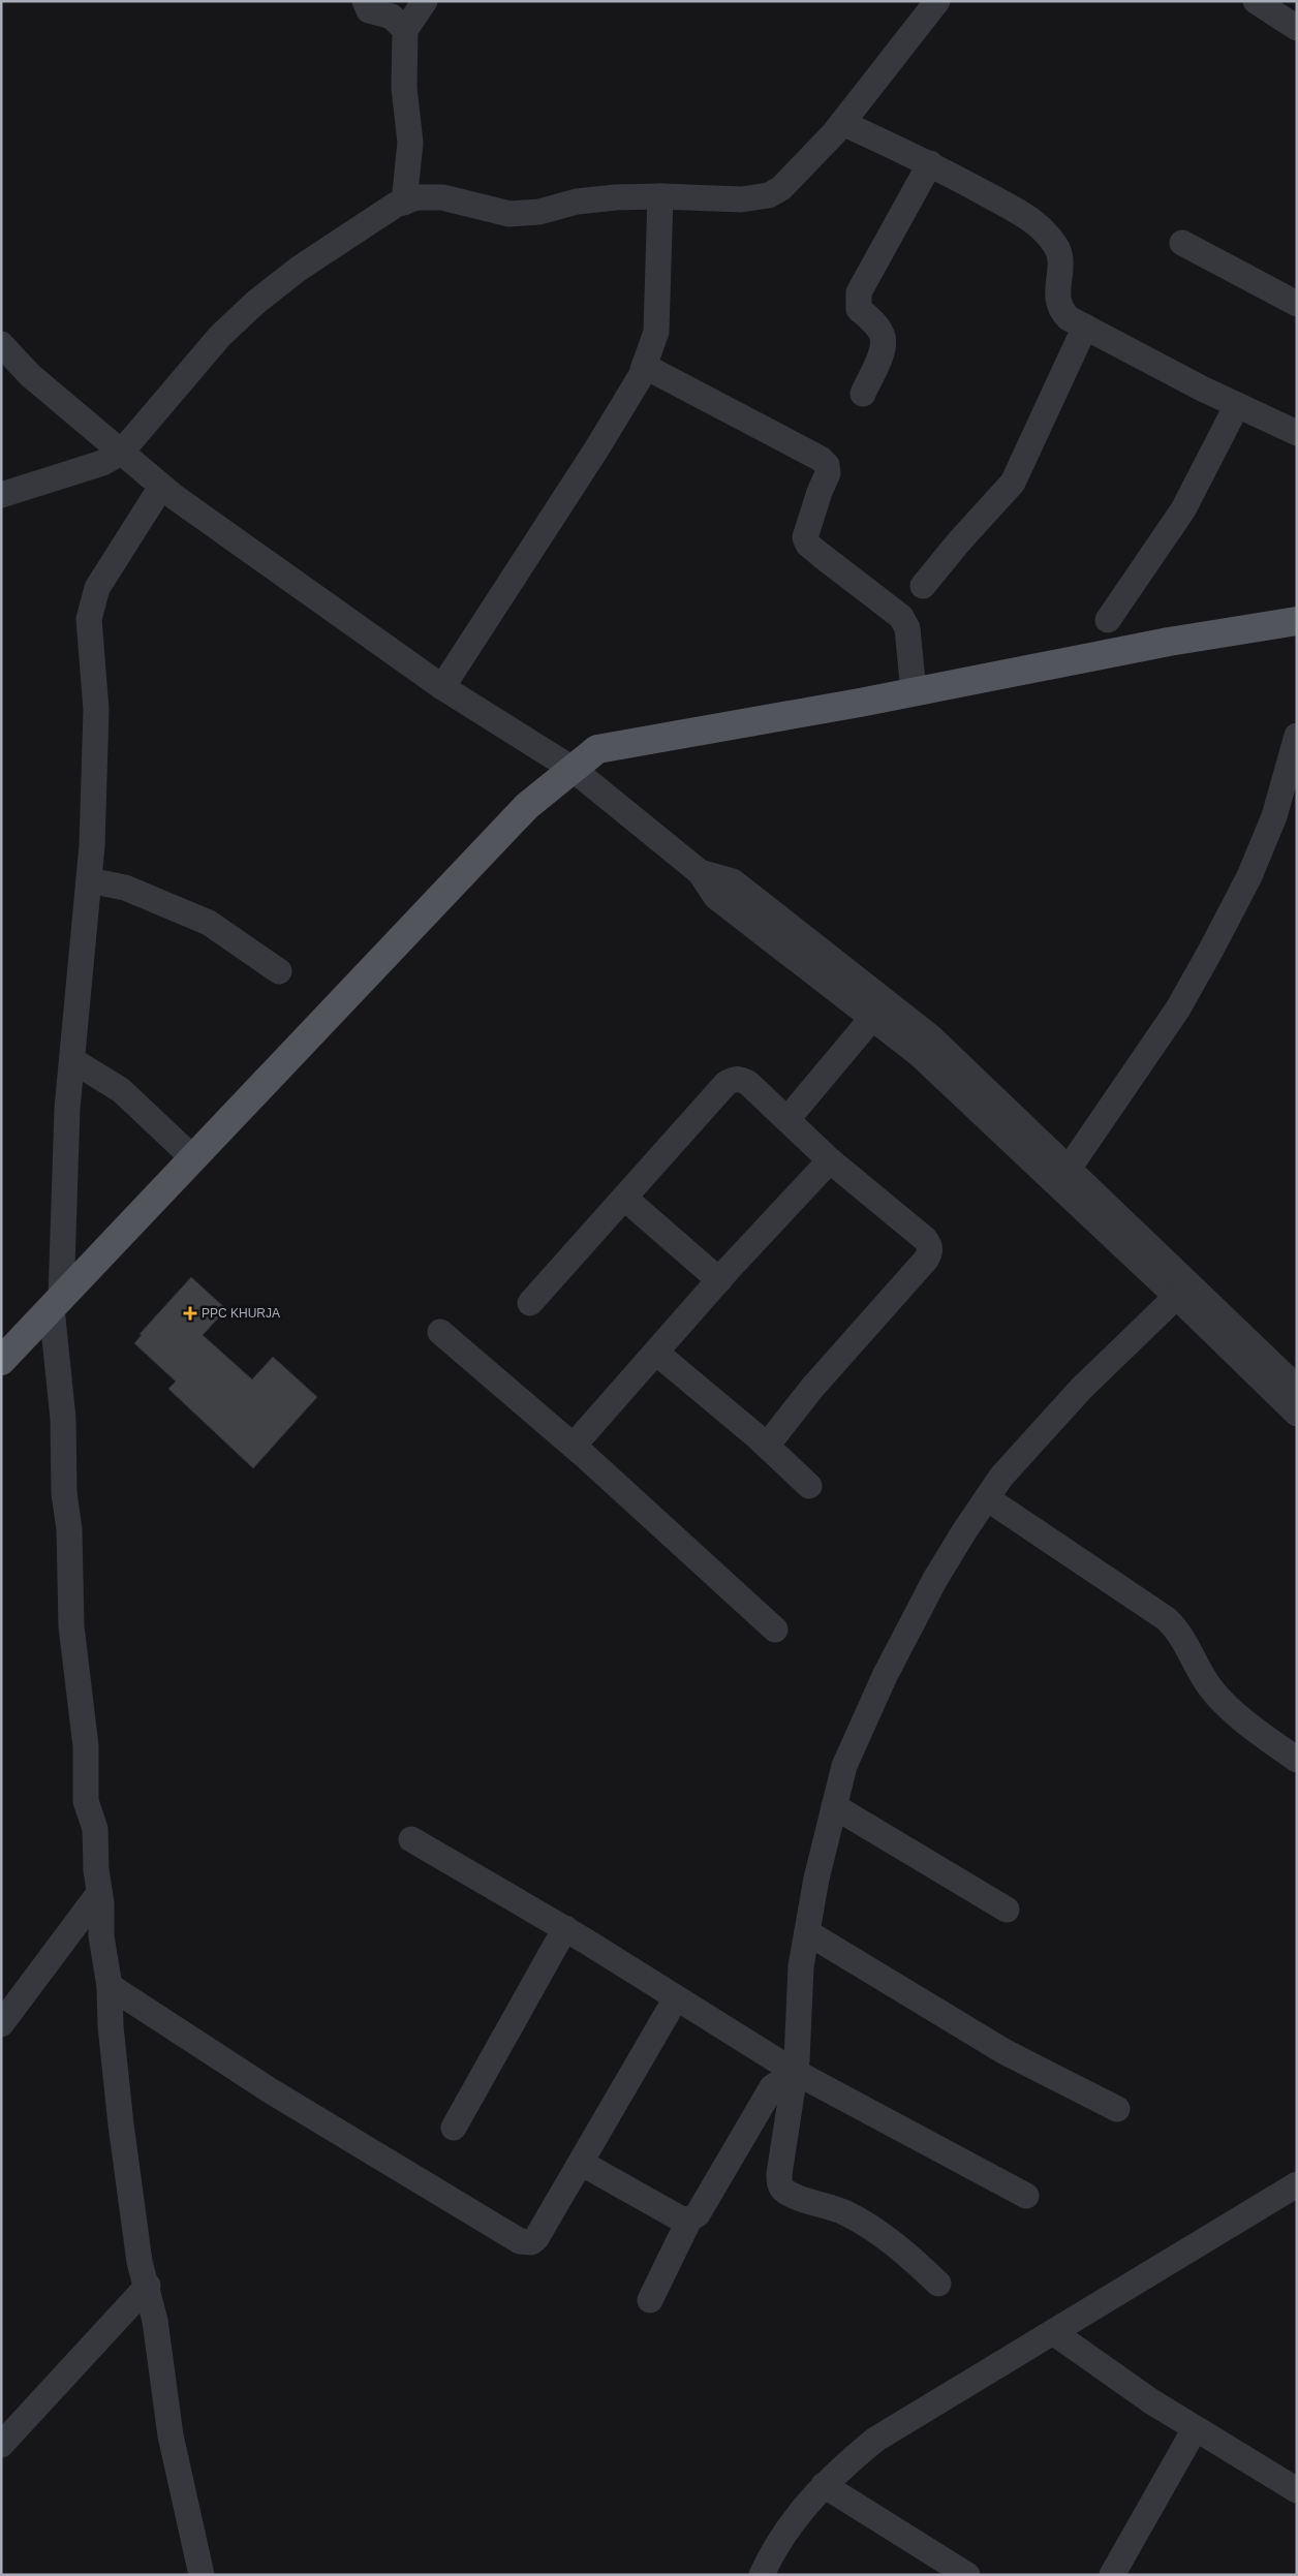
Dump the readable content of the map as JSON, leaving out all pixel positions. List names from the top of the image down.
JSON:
{
  "places": {
    "health": ["PPC KHURJA"]
  }
}
